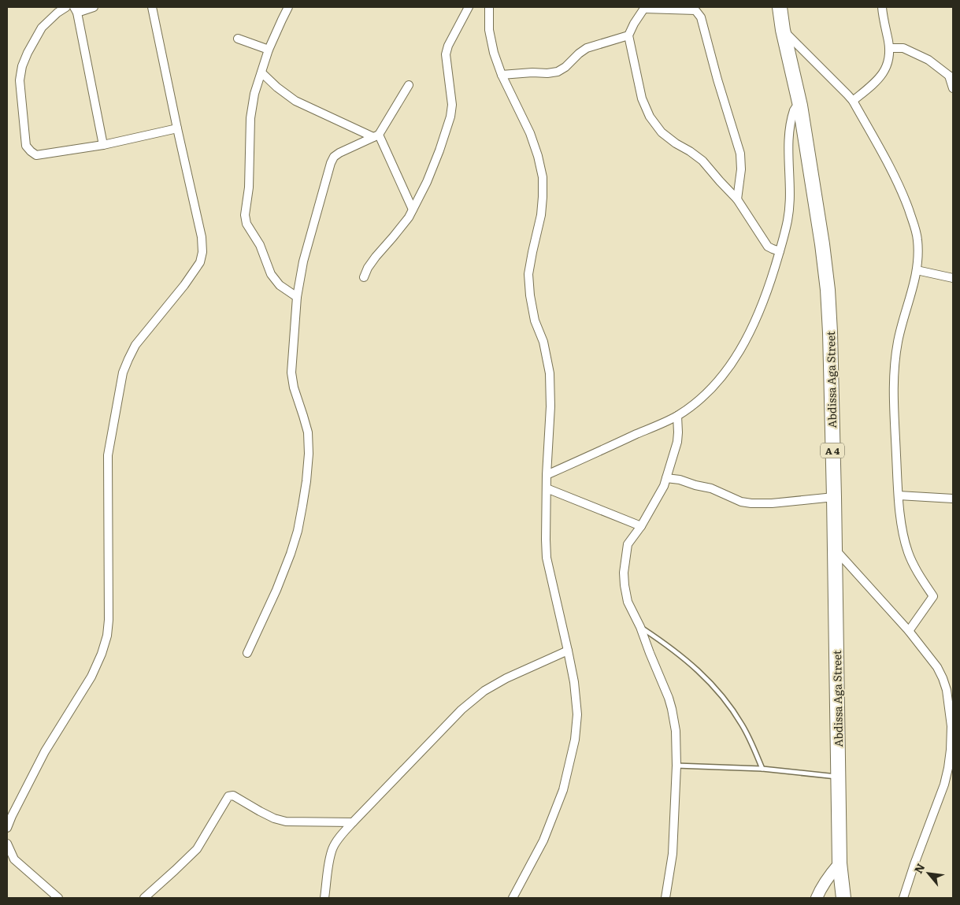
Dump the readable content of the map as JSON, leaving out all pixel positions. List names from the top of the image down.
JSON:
{
  "streets": {
    "highway": ["Abdissa Aga Street", "A 4"]
  },
  "north": "top left"
}
